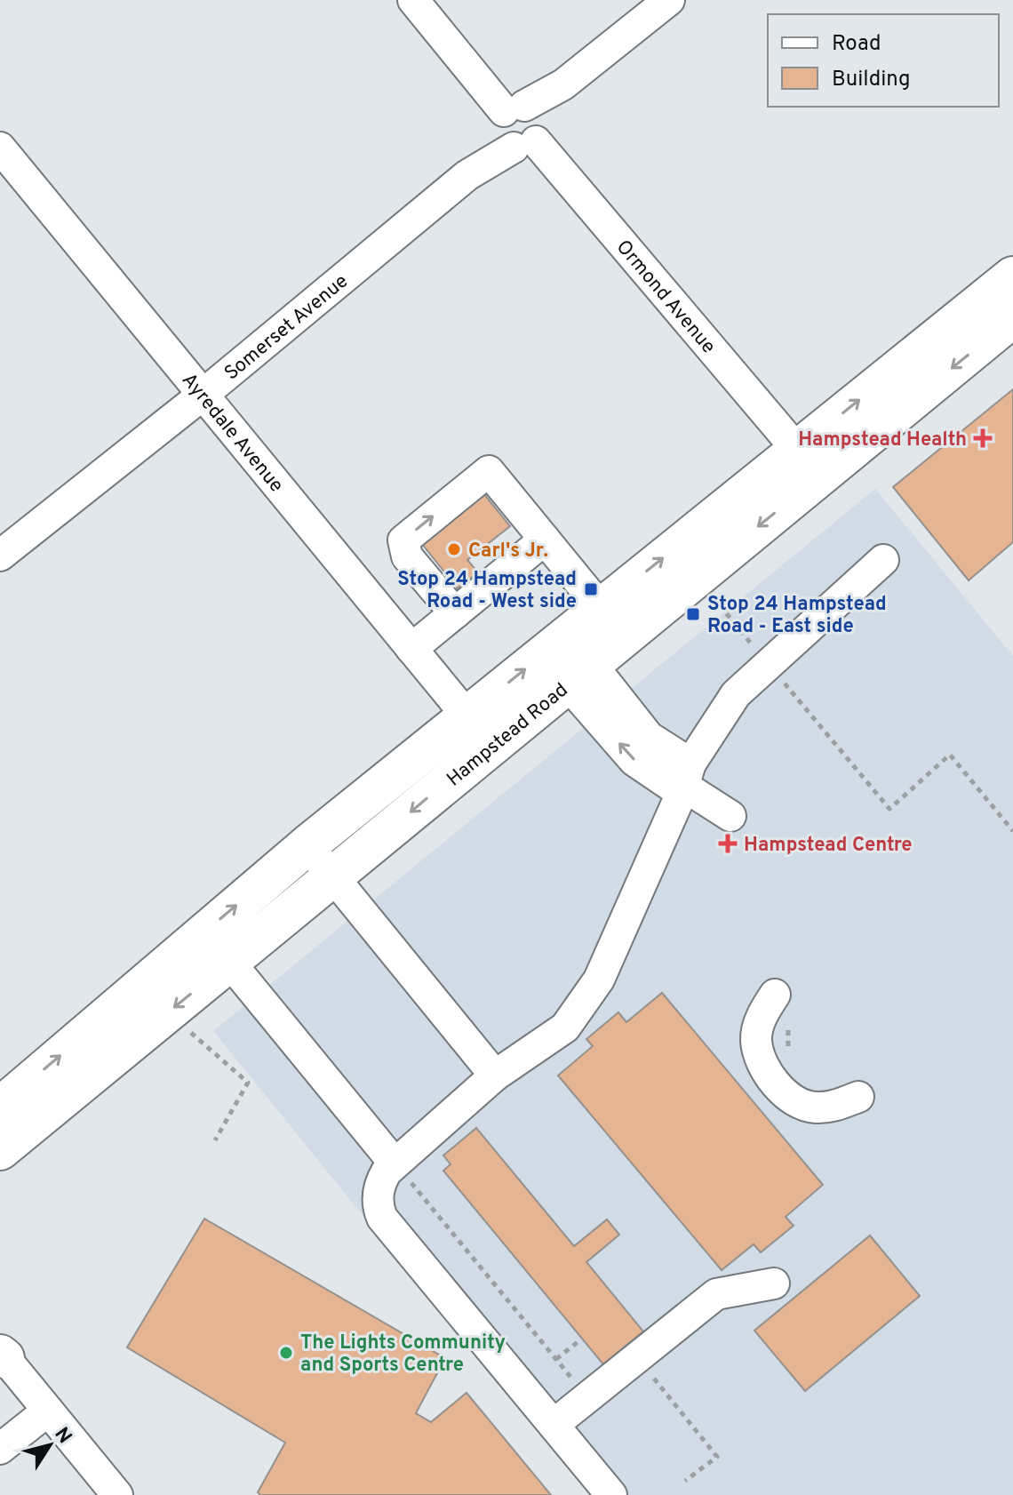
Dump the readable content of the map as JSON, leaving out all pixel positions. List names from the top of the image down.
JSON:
{
  "streets": {
    "highway": ["Hampstead Road"],
    "street": ["Ormond Avenue", "Somerset Avenue", "Ayredale Avenue"]
  },
  "crossings": [
    ["Ormond Avenue", "Somerset Avenue"],
    ["Ormond Avenue", "Hampstead Road"],
    ["Somerset Avenue", "Ayredale Avenue"],
    ["Ayredale Avenue", "Hampstead Road"]
  ],
  "places": {
    "health": ["Hampstead Health", "Hampstead Centre"],
    "other": ["Carl's Jr.", "The Lights Community and Sports Centre"],
    "transit": ["Stop 24 Hampstead Road - West side", "Stop 24 Hampstead Road - East side"]
  },
  "legend": ["Road", "Building"],
  "north": "top right"
}
